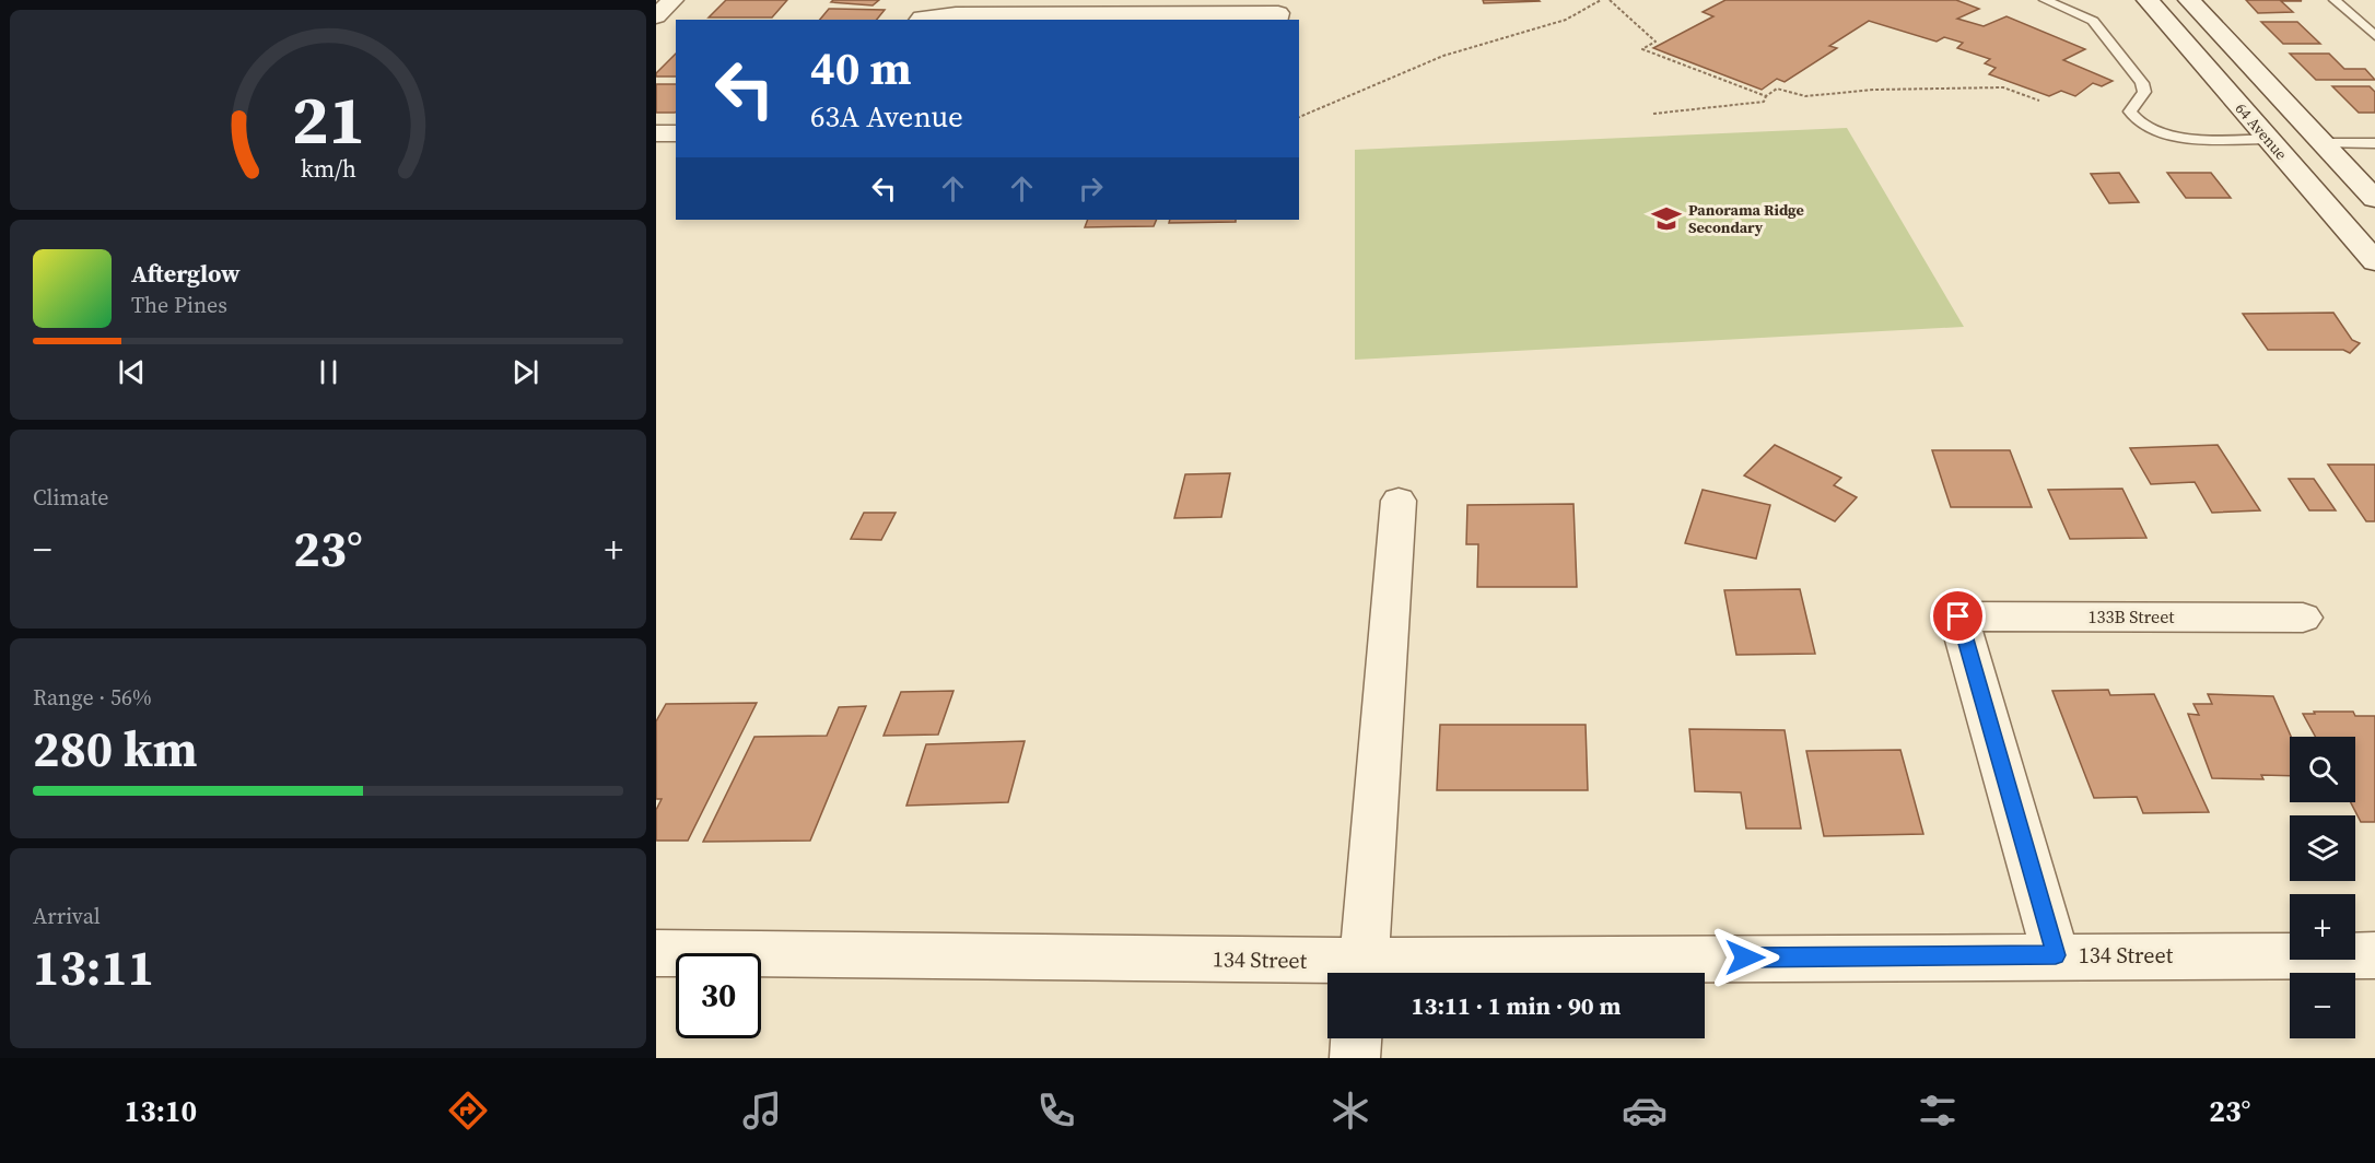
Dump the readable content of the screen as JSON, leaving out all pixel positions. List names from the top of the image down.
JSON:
{
  "streets": {
    "street": ["64 Avenue", "133B Street", "134 Street"]
  },
  "crossings": [
    ["133B Street", "134 Street"]
  ],
  "places": {
    "school or university": ["Panorama Ridge Secondary"]
  },
  "page": {
    "turn": ["40 m", "63A Avenue"],
    "song": ["Afterglow", "The Pines"],
    "tile": [
      "Climate",
      ["Range · 56%", "280 km"],
      ["Arrival", "13:11"]
    ],
    "heat": ["−", "23°", "+"],
    "map_buttons": ["+", "−"],
    "limit": "30",
    "trip": "13:11 · 1 min · 90 m",
    "tabs": ["13:10", "23°"],
    "gauge": ["21", "km/h"]
  }
}
